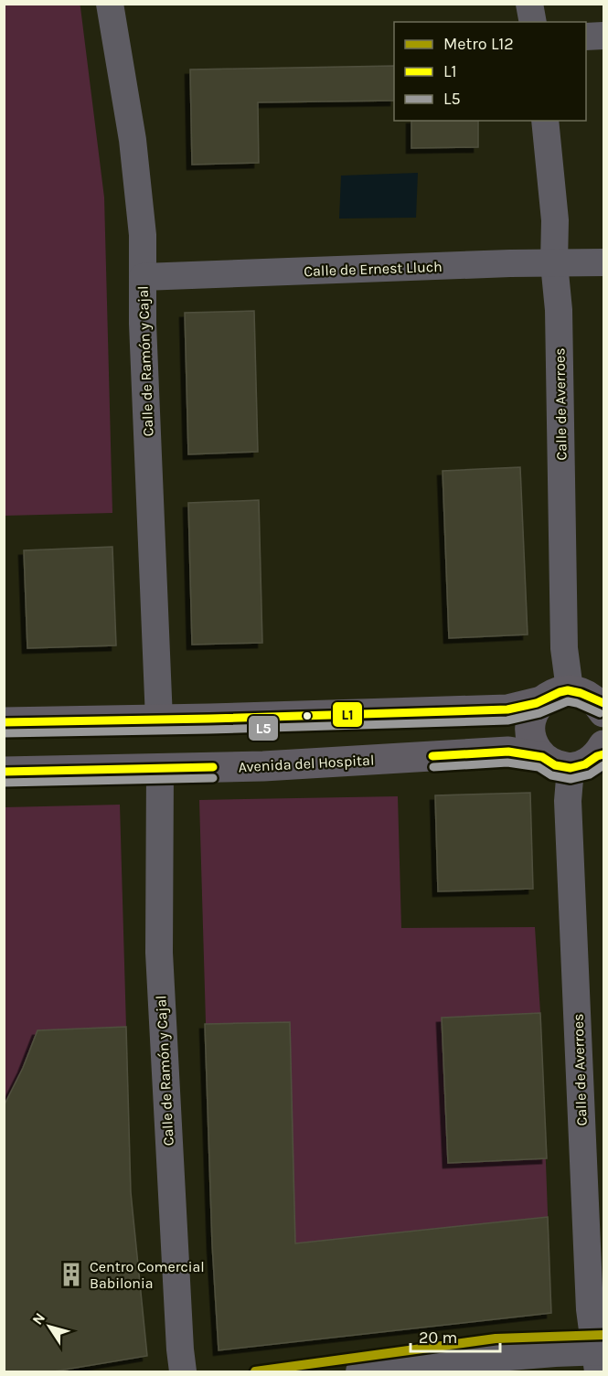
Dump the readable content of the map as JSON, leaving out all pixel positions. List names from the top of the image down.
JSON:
{
  "streets": {
    "main road": ["Avenida del Hospital"],
    "street": ["Calle de Ernest Lluch", "Calle de Ramón y Cajal", "Calle de Averroes"]
  },
  "crossings": [
    ["Calle de Ernest Lluch", "Calle de Ramón y Cajal"],
    ["Calle de Ernest Lluch", "Calle de Averroes"],
    ["Calle de Ramón y Cajal", "Avenida del Hospital"],
    ["Calle de Averroes", "Avenida del Hospital"]
  ],
  "places": {
    "building": ["Centro Comercial Babilonia"]
  },
  "lines": ["transit line L1", "transit line L5", "metro line L12"],
  "legend": ["Metro L12", "L1", "L5"],
  "scale_bar": "20 m",
  "north": "top left"
}
